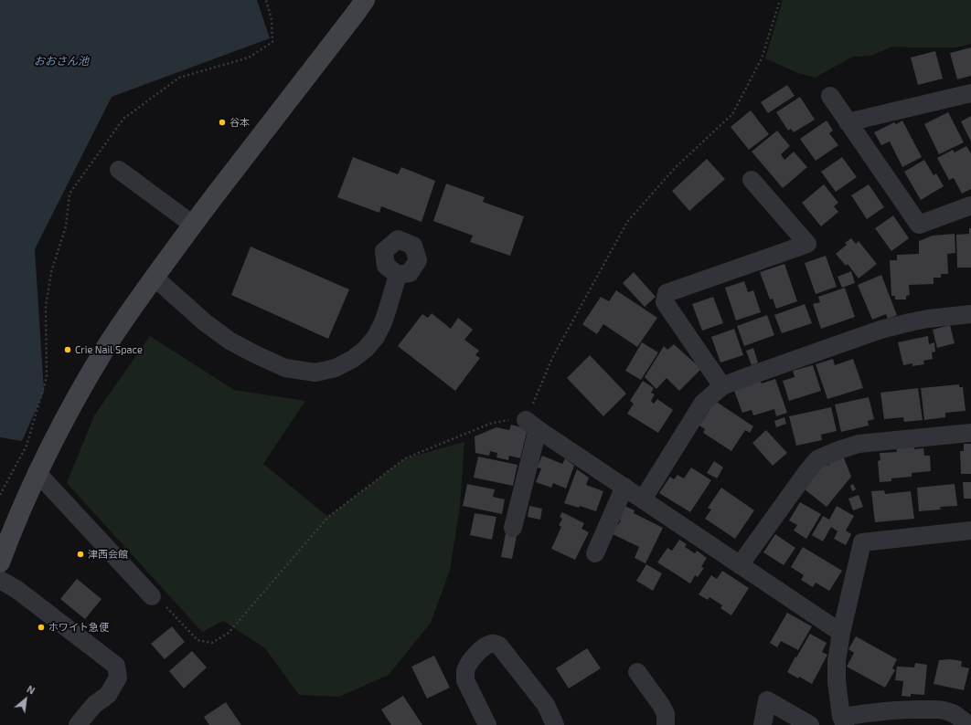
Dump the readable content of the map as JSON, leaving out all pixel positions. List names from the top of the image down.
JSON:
{
  "water": ["おおさん池"],
  "places": [
    "谷本",
    "Crie Nail Space",
    "津西会館",
    "ホワイト急便"
  ],
  "north": "top right"
}
